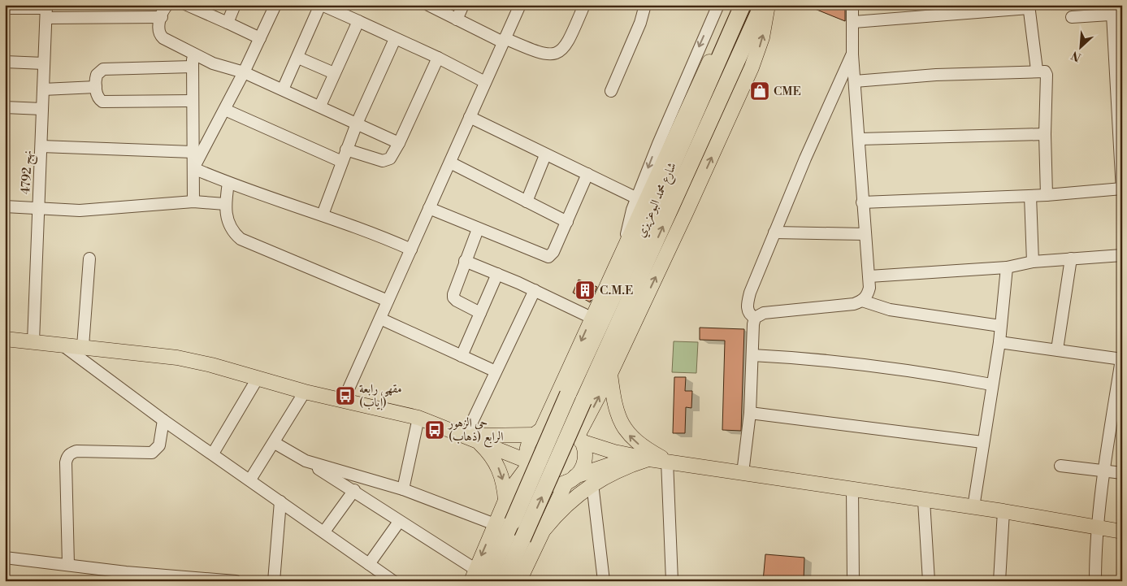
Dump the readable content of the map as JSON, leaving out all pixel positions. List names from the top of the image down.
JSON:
{
  "streets": {
    "highway": ["شارع محمد البوعزيزي"],
    "street": ["نهج 4792"]
  },
  "places": {
    "shop": ["CME"],
    "building": ["C.M.E"],
    "bus stop": ["مقهى رابعة (إياب)", "حي الزهور الرابع (ذهاب)"]
  },
  "north": "bottom left"
}
